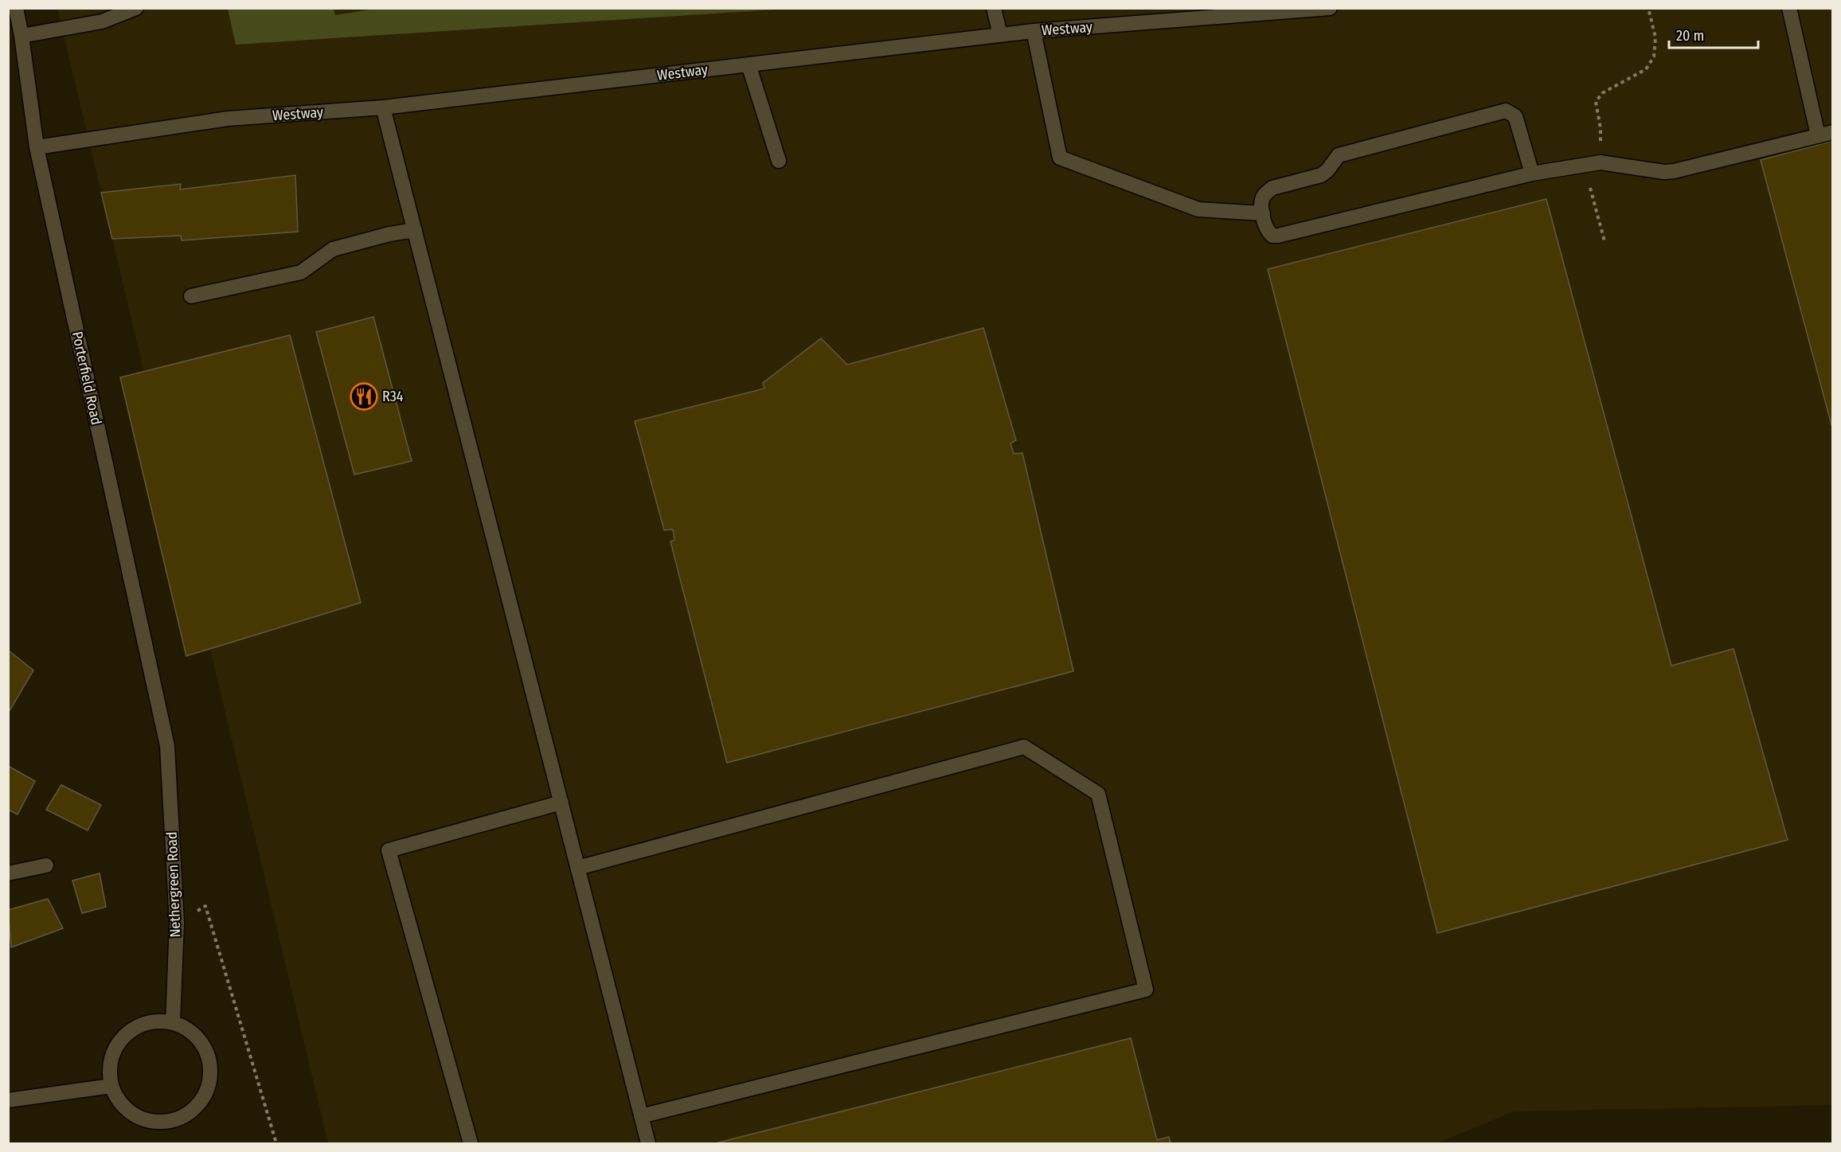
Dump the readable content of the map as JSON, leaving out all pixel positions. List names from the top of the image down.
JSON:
{
  "streets": {
    "street": ["Westway", "Porterfield Road", "Nethergreen Road"]
  },
  "crossings": [
    ["Westway", "Porterfield Road"],
    ["Porterfield Road", "Nethergreen Road"]
  ],
  "places": {
    "restaurant": ["R34"]
  },
  "scale_bar": "20 m"
}
